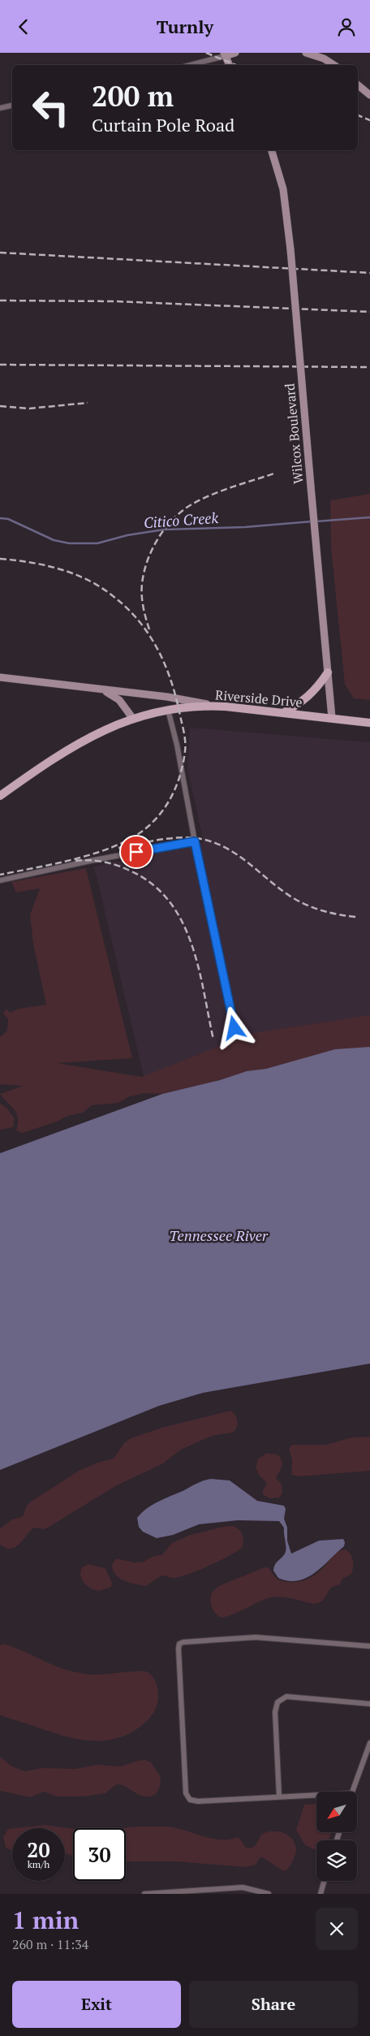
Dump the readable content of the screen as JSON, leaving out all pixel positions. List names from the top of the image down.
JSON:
{
  "streets": {
    "main road": ["Wilcox Boulevard", "Riverside Drive"]
  },
  "crossings": [
    ["Wilcox Boulevard", "Riverside Drive"]
  ],
  "water": ["Citico Creek", "Tennessee River"],
  "north": "bottom left",
  "page": {
    "header": "Turnly",
    "turn": ["200 m", "Curtain Pole Road"],
    "speed": "20 km/h",
    "limit": "30",
    "heading": ["1 min", "260 m · 11:34"],
    "buttons": ["Exit", "Share"]
  }
}
